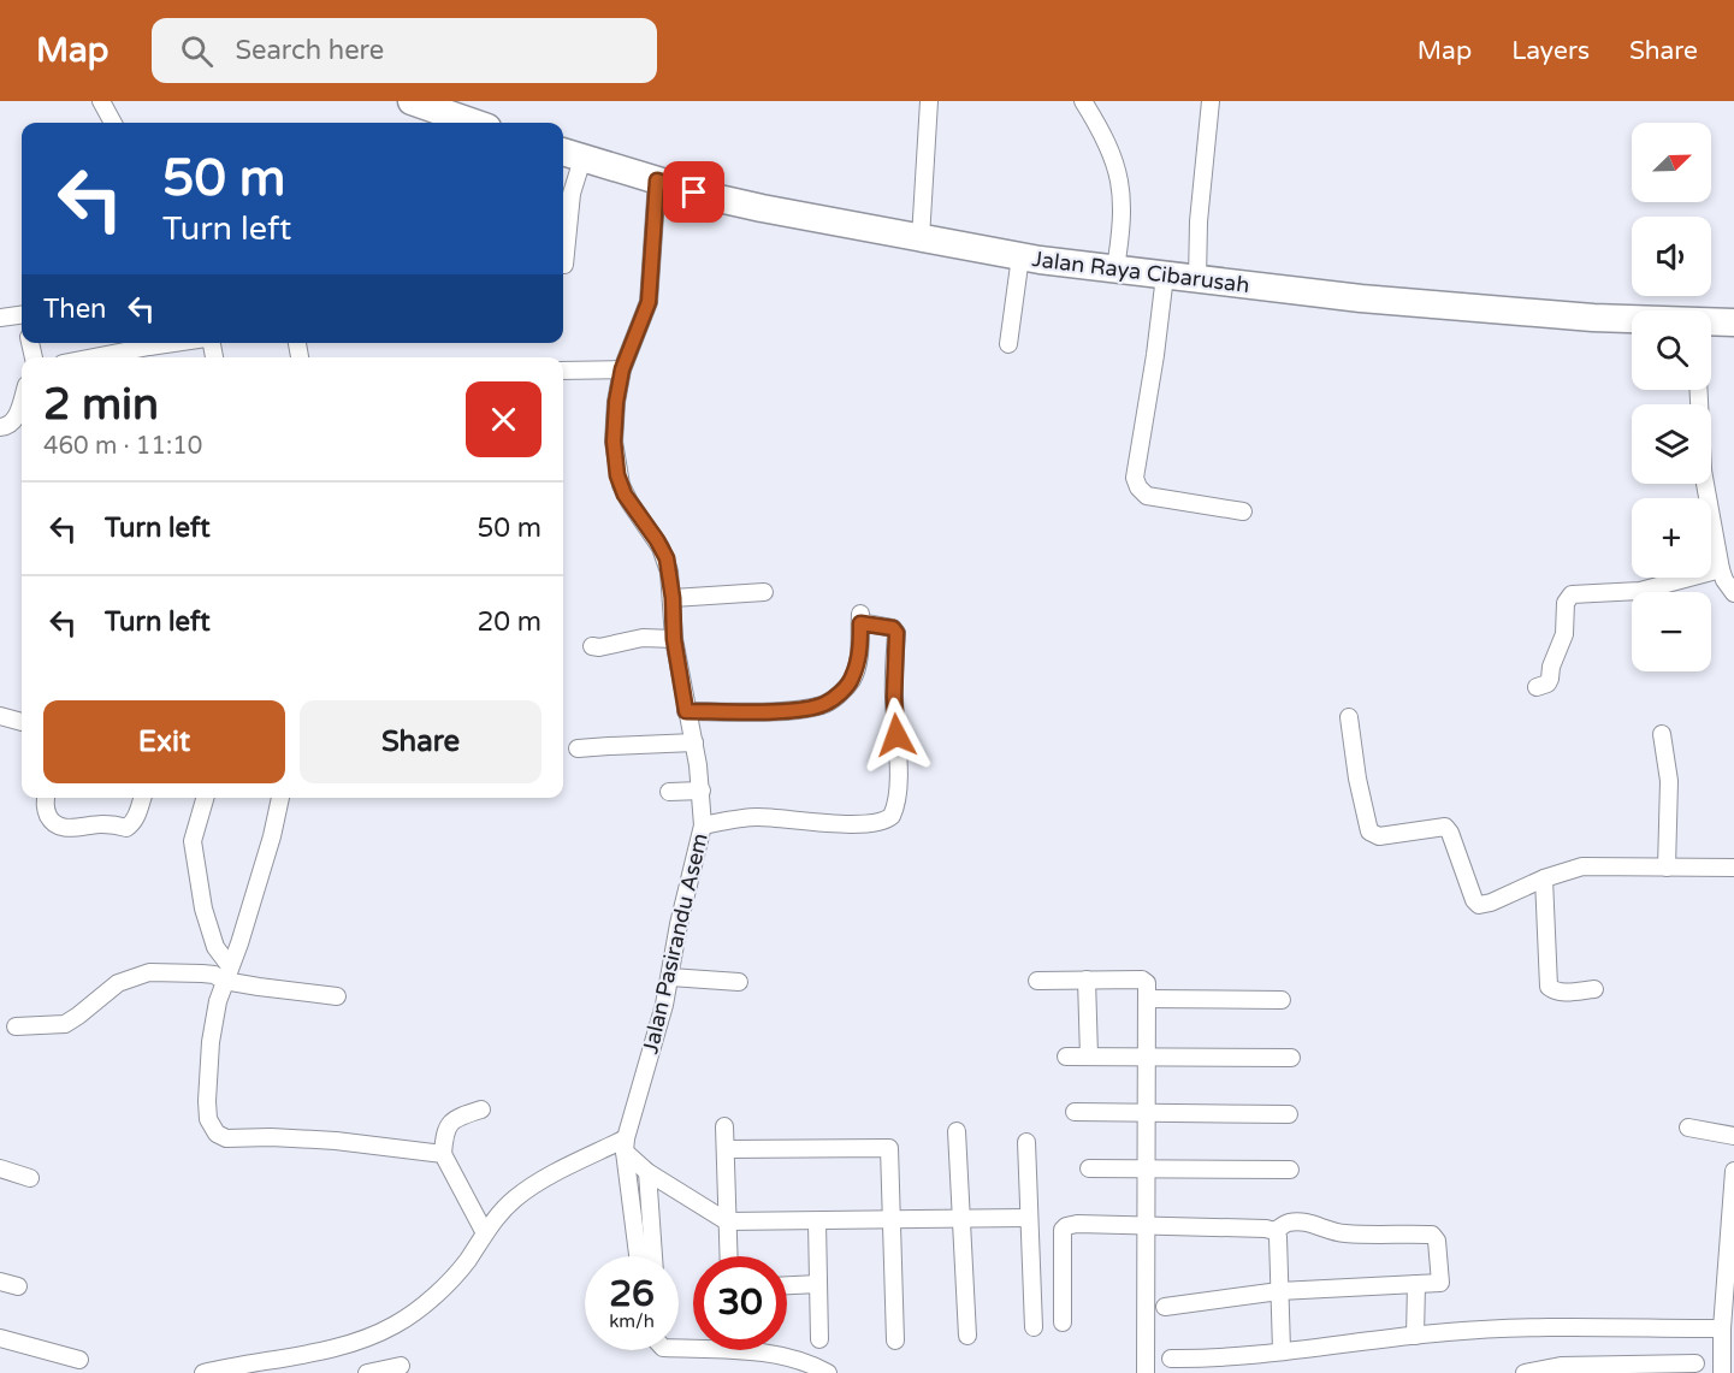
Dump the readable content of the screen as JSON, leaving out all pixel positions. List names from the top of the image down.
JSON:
{
  "streets": {
    "main road": ["Jalan Raya Cibarusah"],
    "street": ["Jalan Pasirandu Asem"]
  },
  "crossings": [
    ["Jalan Raya Cibarusah", "Jalan Pasirandu Asem"]
  ],
  "north": "top right",
  "page": {
    "header": "Map",
    "search": "Search here",
    "nav": ["Map", "Layers", "Share"],
    "map_buttons": ["+", "−"],
    "turn": ["50 m", "Turn left"],
    "then": "Then",
    "heading": ["2 min", "460 m · 11:10"],
    "list": [
      {
        "name": "Turn left",
        "value": "50 m"
      },
      {
        "name": "Turn left",
        "value": "20 m"
      }
    ],
    "buttons": ["Exit", "Share"],
    "speed": "26 km/h",
    "limit": "30"
  }
}
